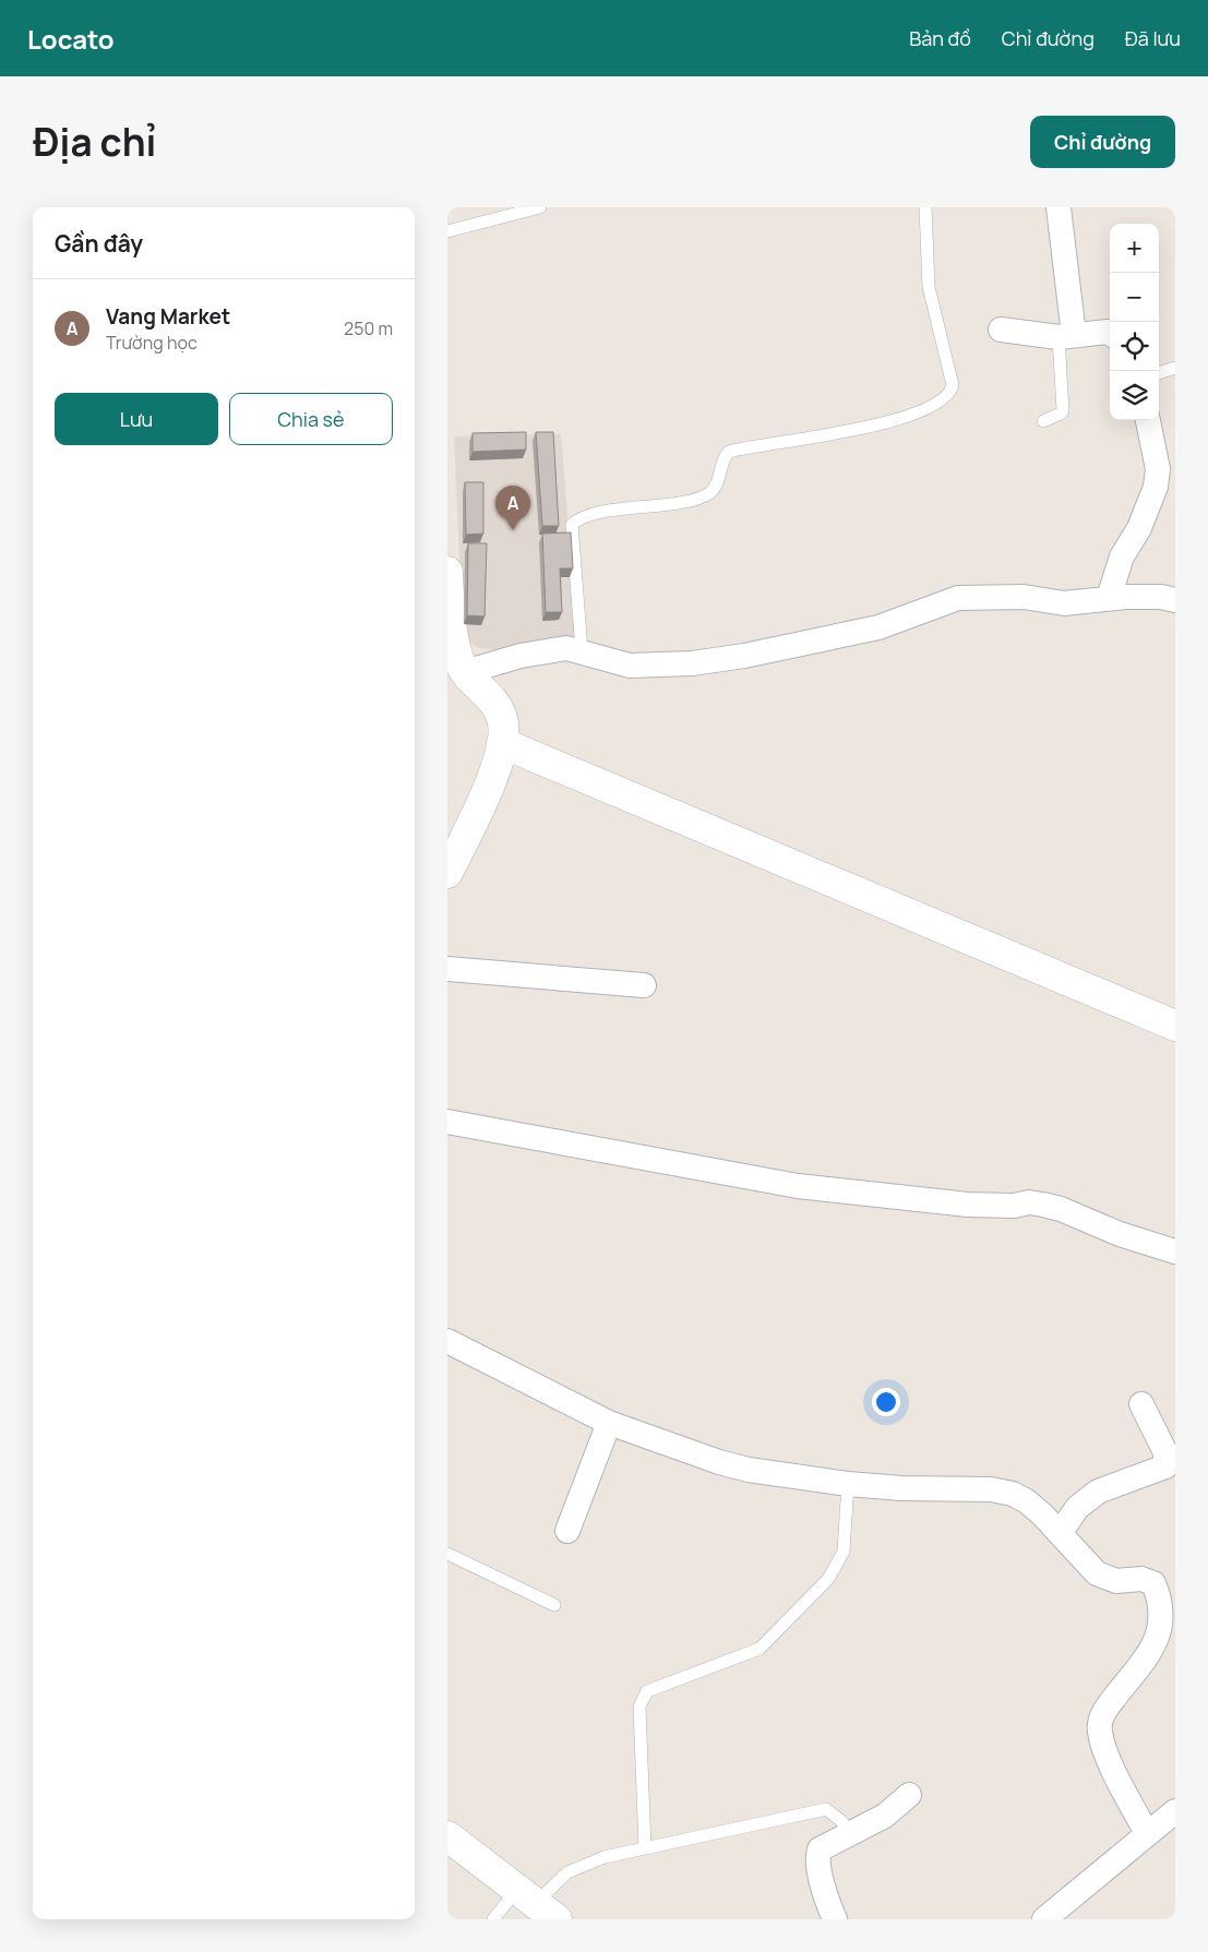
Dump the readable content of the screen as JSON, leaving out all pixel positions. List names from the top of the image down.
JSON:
{
  "page": {
    "header": "Locato",
    "nav": ["Bản đồ", "Chỉ đường", "Đã lưu"],
    "title": "Địa chỉ",
    "buttons": [
      "Chỉ đường",
      ["Lưu", "Chia sẻ"]
    ],
    "heading": "Gần đây",
    "map_buttons": ["+", "−"],
    "list": [
      {
        "mark": "A",
        "name": "Vang Market",
        "note": "Trường học",
        "value": "250 m"
      }
    ],
    "pins": "A"
  }
}
